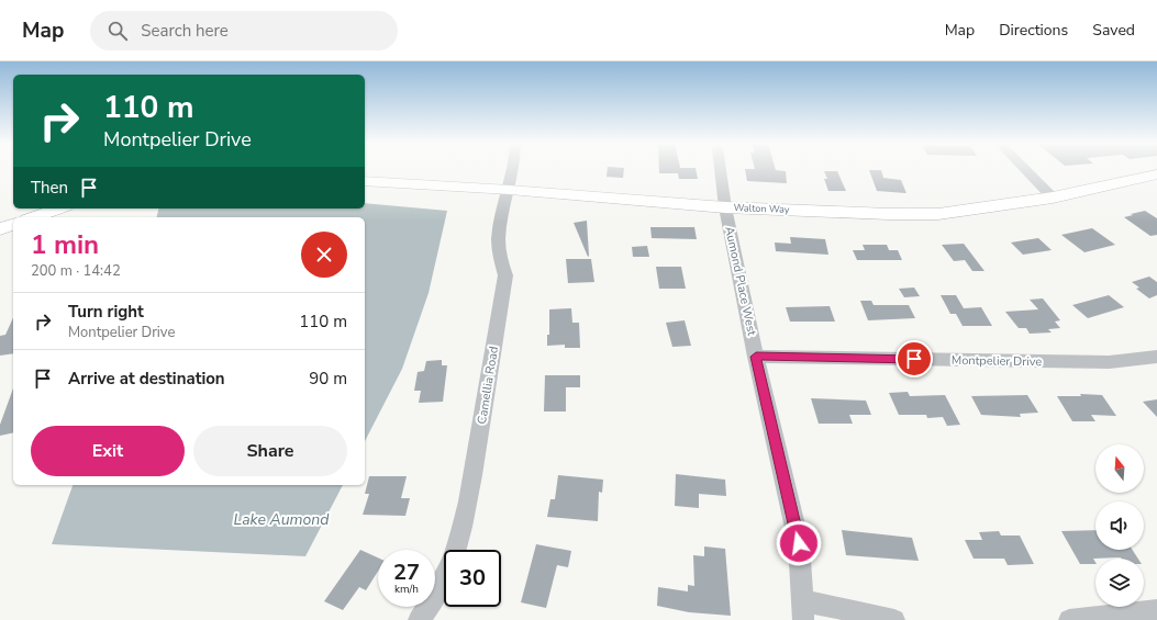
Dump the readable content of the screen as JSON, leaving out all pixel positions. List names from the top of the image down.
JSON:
{
  "streets": {
    "main road": ["Walton Way"],
    "street": ["Aumond Place West", "Montpelier Drive", "Camellia Road"]
  },
  "crossings": [
    ["Walton Way", "Aumond Place West"],
    ["Walton Way", "Camellia Road"],
    ["Aumond Place West", "Montpelier Drive"]
  ],
  "water": ["Lake Aumond"],
  "north": "top",
  "page": {
    "header": "Map",
    "search": "Search here",
    "nav": ["Map", "Directions", "Saved"],
    "turn": ["110 m", "Montpelier Drive"],
    "then": "Then",
    "heading": ["1 min", "200 m · 14:42"],
    "list": [
      {
        "name": "Turn right",
        "note": "Montpelier Drive",
        "value": "110 m"
      },
      {
        "name": "Arrive at destination",
        "value": "90 m"
      }
    ],
    "buttons": ["Exit", "Share"],
    "speed": "27 km/h",
    "limit": "30"
  }
}
